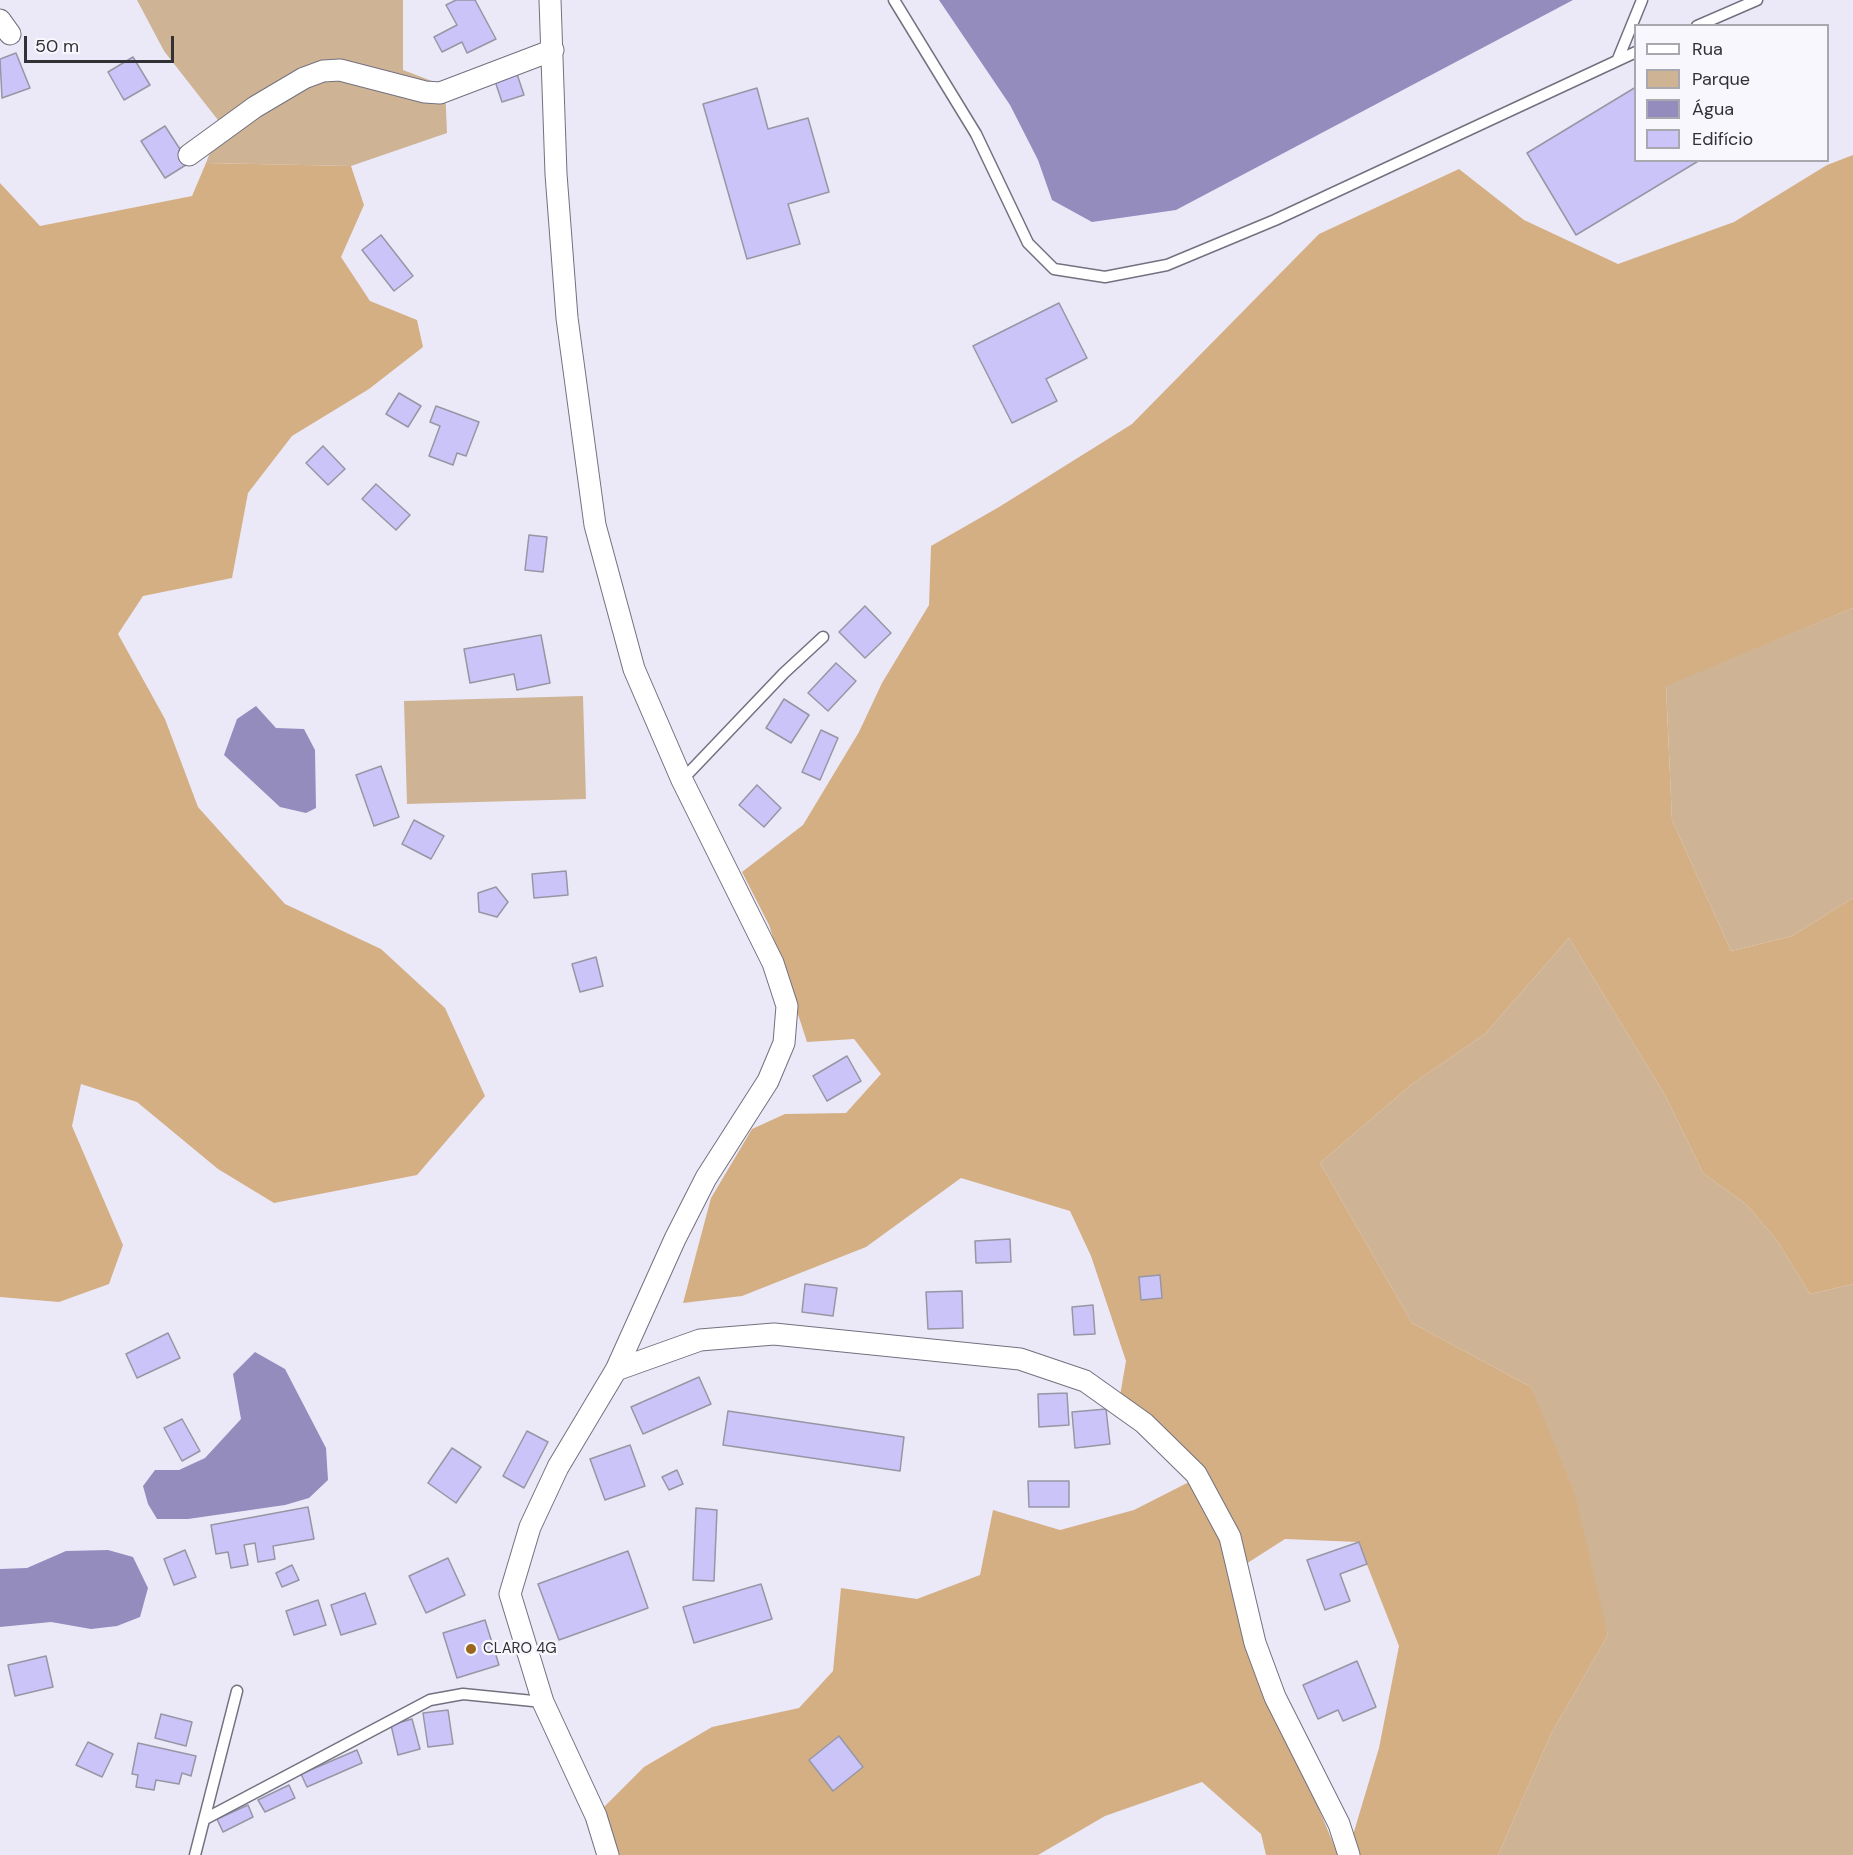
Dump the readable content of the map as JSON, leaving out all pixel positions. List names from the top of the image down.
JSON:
{
  "places": ["CLARO 4G"],
  "legend": [
    "Rua",
    "Parque",
    "Água",
    "Edifício"
  ],
  "scale_bar": "50 m"
}
